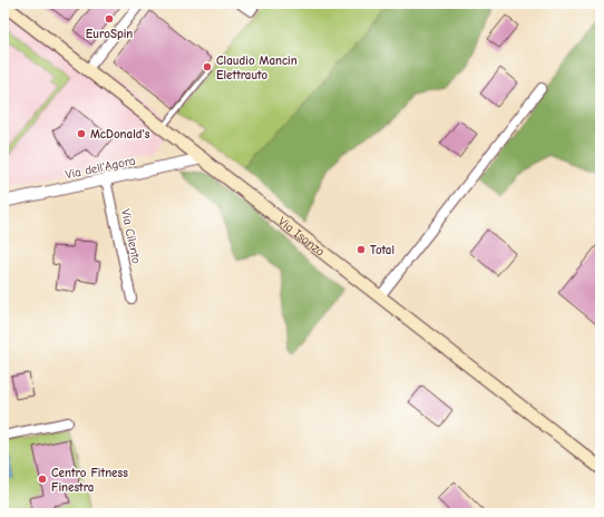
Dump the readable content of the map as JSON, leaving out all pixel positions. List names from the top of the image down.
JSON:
{
  "streets": {
    "main road": ["Via Isonzo"],
    "street": ["Via dell'Agora", "Via Cilento"]
  },
  "crossings": [
    ["Via dell'Agora", "Via Cilento"],
    ["Via dell'Agora", "Via Isonzo"]
  ],
  "places": [
    "EuroSpin",
    "Claudio Mancin Elettrauto",
    "McDonald's",
    "Total",
    "Centro Fitness Finestra"
  ]
}
